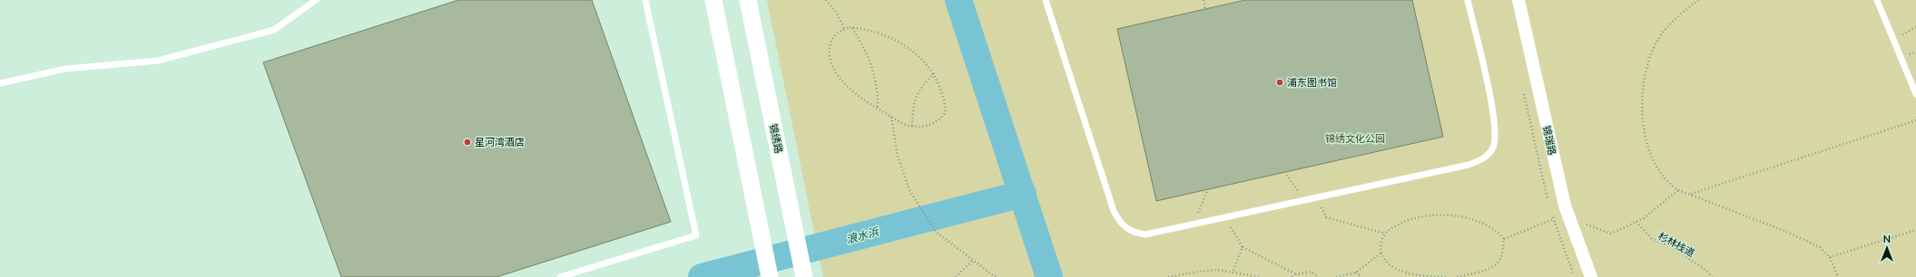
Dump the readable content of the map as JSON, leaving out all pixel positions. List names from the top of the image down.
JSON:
{
  "streets": {
    "main road": ["锦绣路"],
    "street": ["锦瑞路"],
    "path": ["杉林栈道"]
  },
  "water": ["浪水浜"],
  "parks": ["锦绣文化公园"],
  "places": ["浦东图书馆", "星河湾酒店"],
  "north": "top"
}
